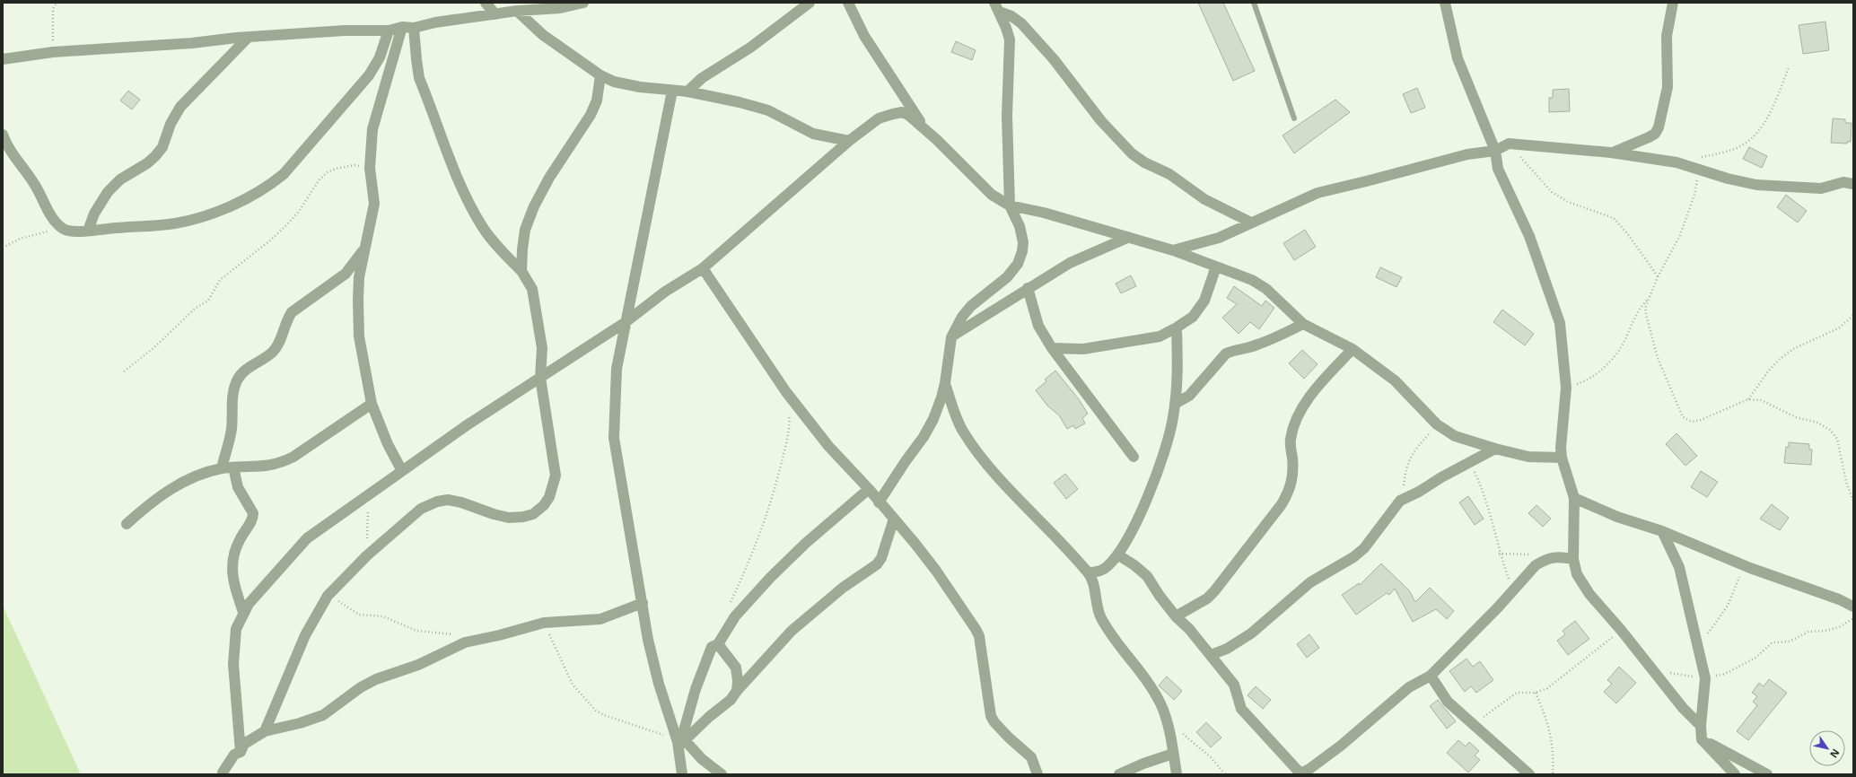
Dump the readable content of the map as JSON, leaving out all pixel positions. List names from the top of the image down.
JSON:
{
  "north": "bottom right"
}
